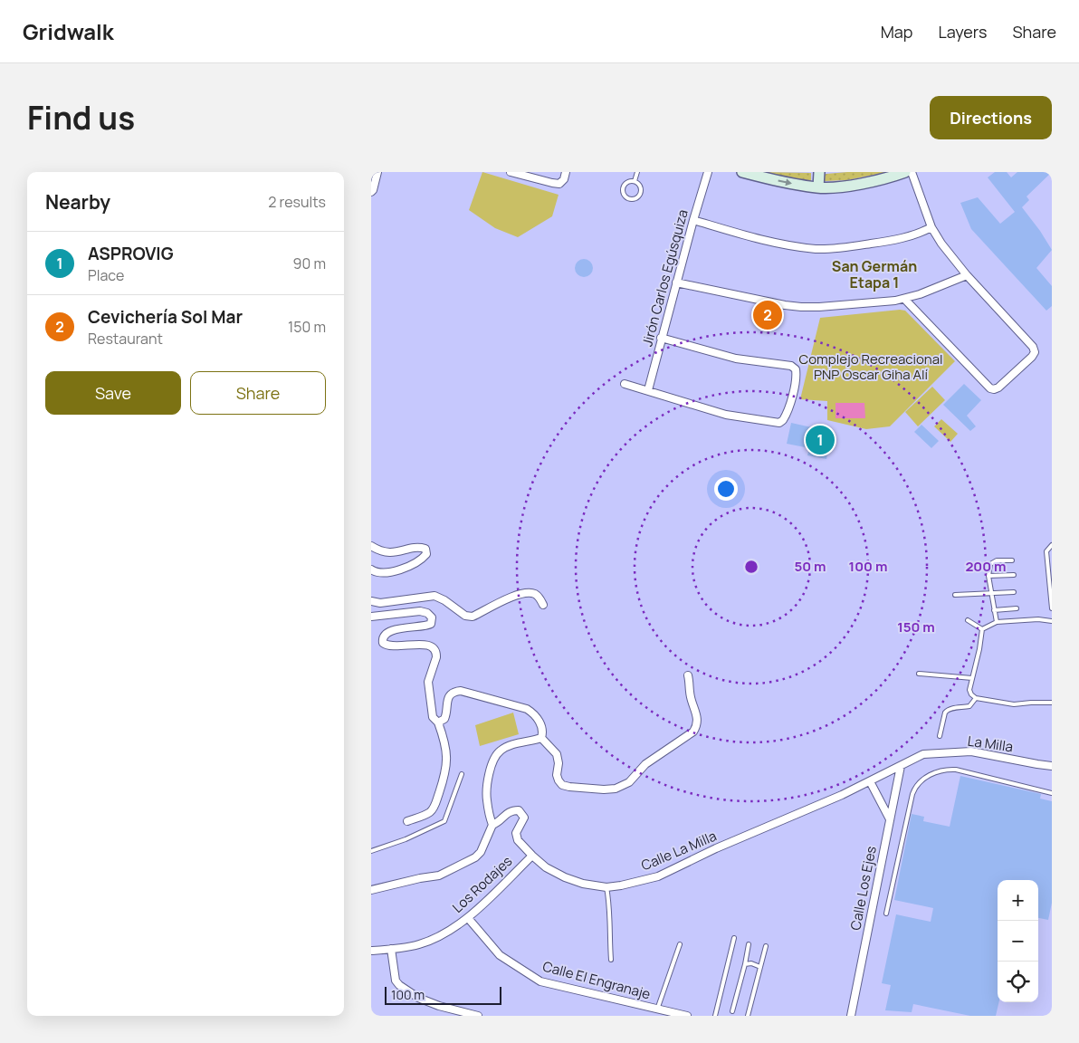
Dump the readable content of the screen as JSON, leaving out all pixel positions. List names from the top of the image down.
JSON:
{
  "streets": {
    "street": [
      "Jirón Carlos Egúsquiza",
      "La Milla",
      "Calle La Milla",
      "Los Rodajes",
      "Calle Los Ejes",
      "Calle El Engranaje"
    ]
  },
  "crossings": [
    ["La Milla", "Calle La Milla"],
    ["La Milla", "Calle Los Ejes"],
    ["Calle La Milla", "Los Rodajes"],
    ["Calle La Milla", "Calle Los Ejes"],
    ["Los Rodajes", "Calle El Engranaje"]
  ],
  "districts": ["San Germán Etapa 1"],
  "parks": ["Complejo Recreacional PNP Oscar Giha Alí"],
  "scale_bar": "100 m",
  "page": {
    "header": "Gridwalk",
    "nav": ["Map", "Layers", "Share"],
    "title": "Find us",
    "buttons": [
      "Directions",
      ["Save", "Share"]
    ],
    "heading": ["Nearby", "2 results"],
    "list": [
      {
        "mark": "1",
        "name": "ASPROVIG",
        "note": "Place",
        "value": "90 m"
      },
      {
        "mark": "2",
        "name": "Cevichería Sol Mar",
        "note": "Restaurant",
        "value": "150 m"
      }
    ],
    "pins": ["2", "1"],
    "map_buttons": ["+", "−"],
    "scale": "100 m"
  },
  "rings": [
    "50 m",
    "100 m",
    "200 m",
    "150 m"
  ]
}
